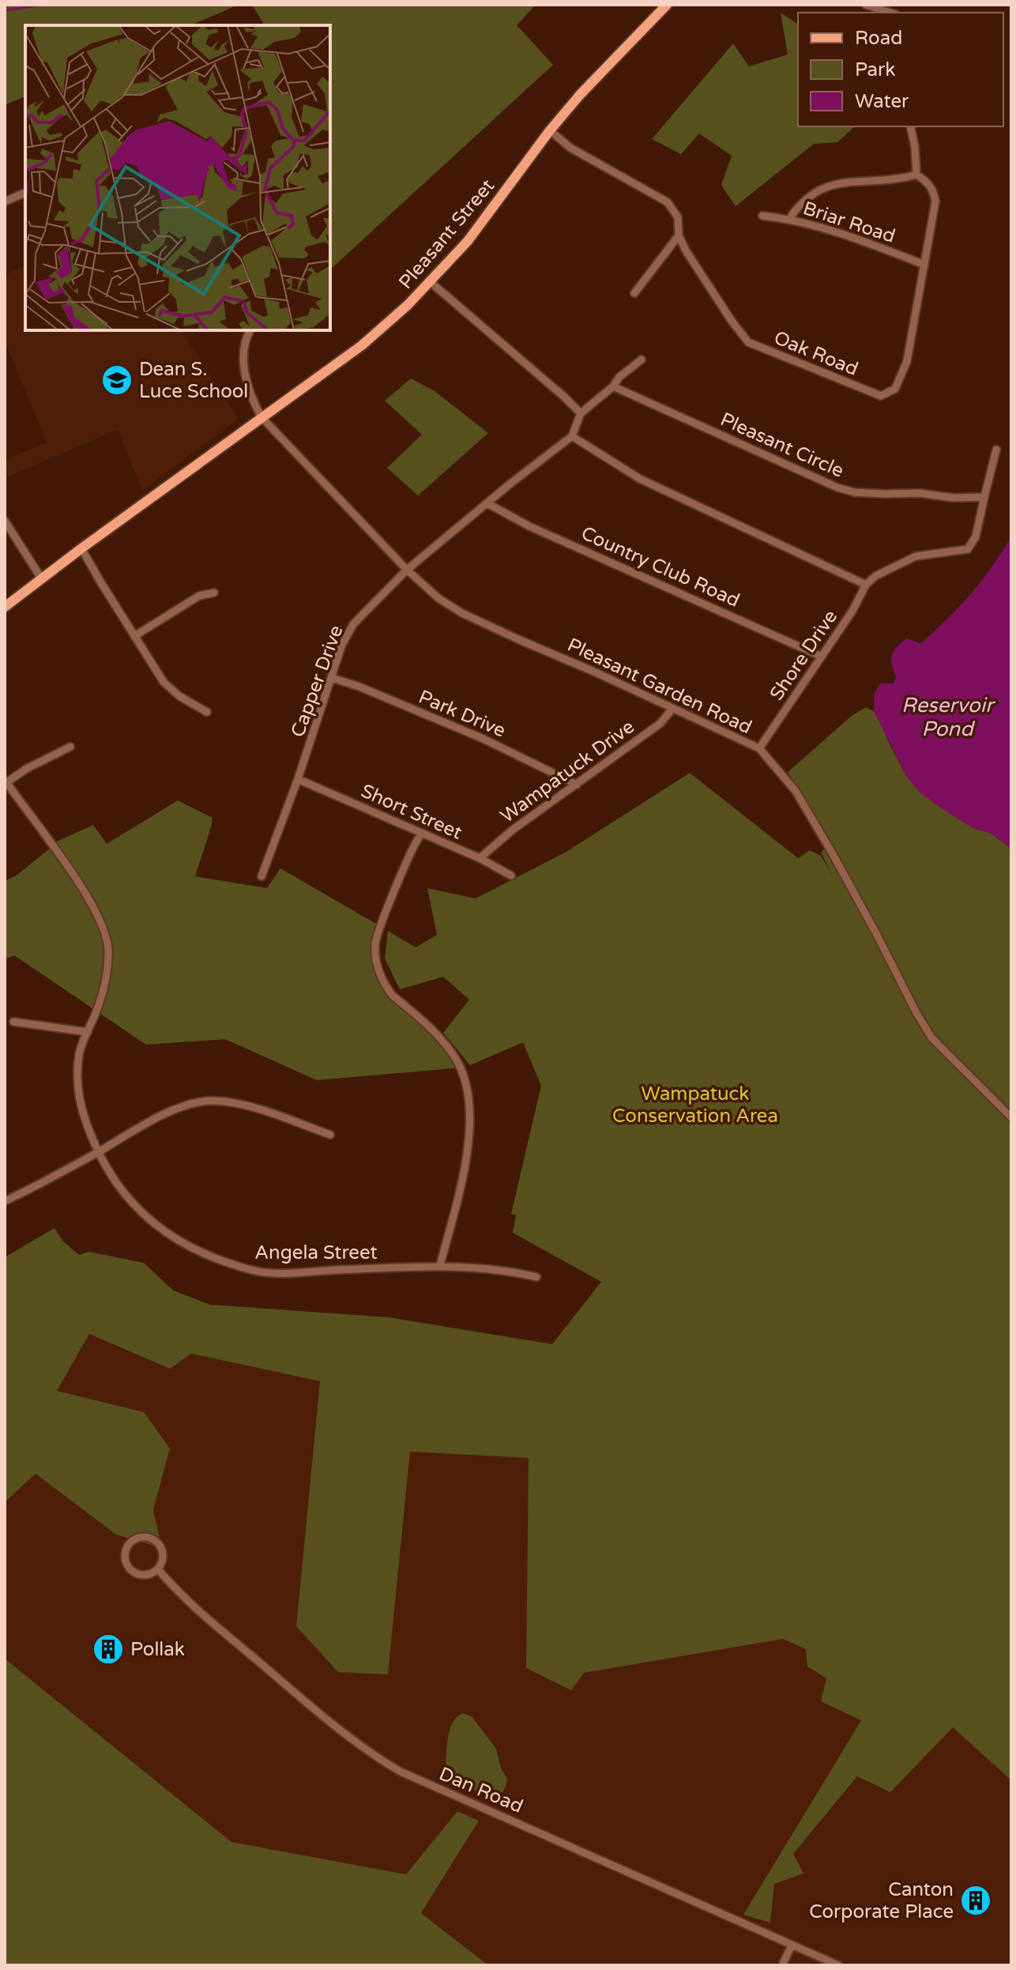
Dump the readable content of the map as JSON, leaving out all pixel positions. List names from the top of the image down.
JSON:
{
  "streets": {
    "main road": ["Pleasant Street"],
    "street": [
      "Briar Road",
      "Oak Road",
      "Pleasant Circle",
      "Country Club Road",
      "Shore Drive",
      "Capper Drive",
      "Pleasant Garden Road",
      "Park Drive",
      "Wampatuck Drive",
      "Short Street",
      "Angela Street",
      "Dan Road"
    ]
  },
  "crossings": [
    ["Briar Road", "Oak Road"],
    ["Pleasant Street", "Oak Road"],
    ["Pleasant Street", "Pleasant Garden Road"],
    ["Country Club Road", "Shore Drive"],
    ["Country Club Road", "Capper Drive"],
    ["Shore Drive", "Pleasant Garden Road"],
    ["Capper Drive", "Pleasant Garden Road"],
    ["Capper Drive", "Park Drive"],
    ["Capper Drive", "Short Street"],
    ["Pleasant Garden Road", "Wampatuck Drive"],
    ["Park Drive", "Wampatuck Drive"],
    ["Wampatuck Drive", "Short Street"]
  ],
  "water": ["Reservoir Pond"],
  "parks": ["Wampatuck Conservation Area"],
  "places": {
    "school or university": ["Dean S. Luce School"],
    "building": ["Pollak", "Canton Corporate Place"]
  },
  "legend": ["Road", "Park", "Water"]
}
